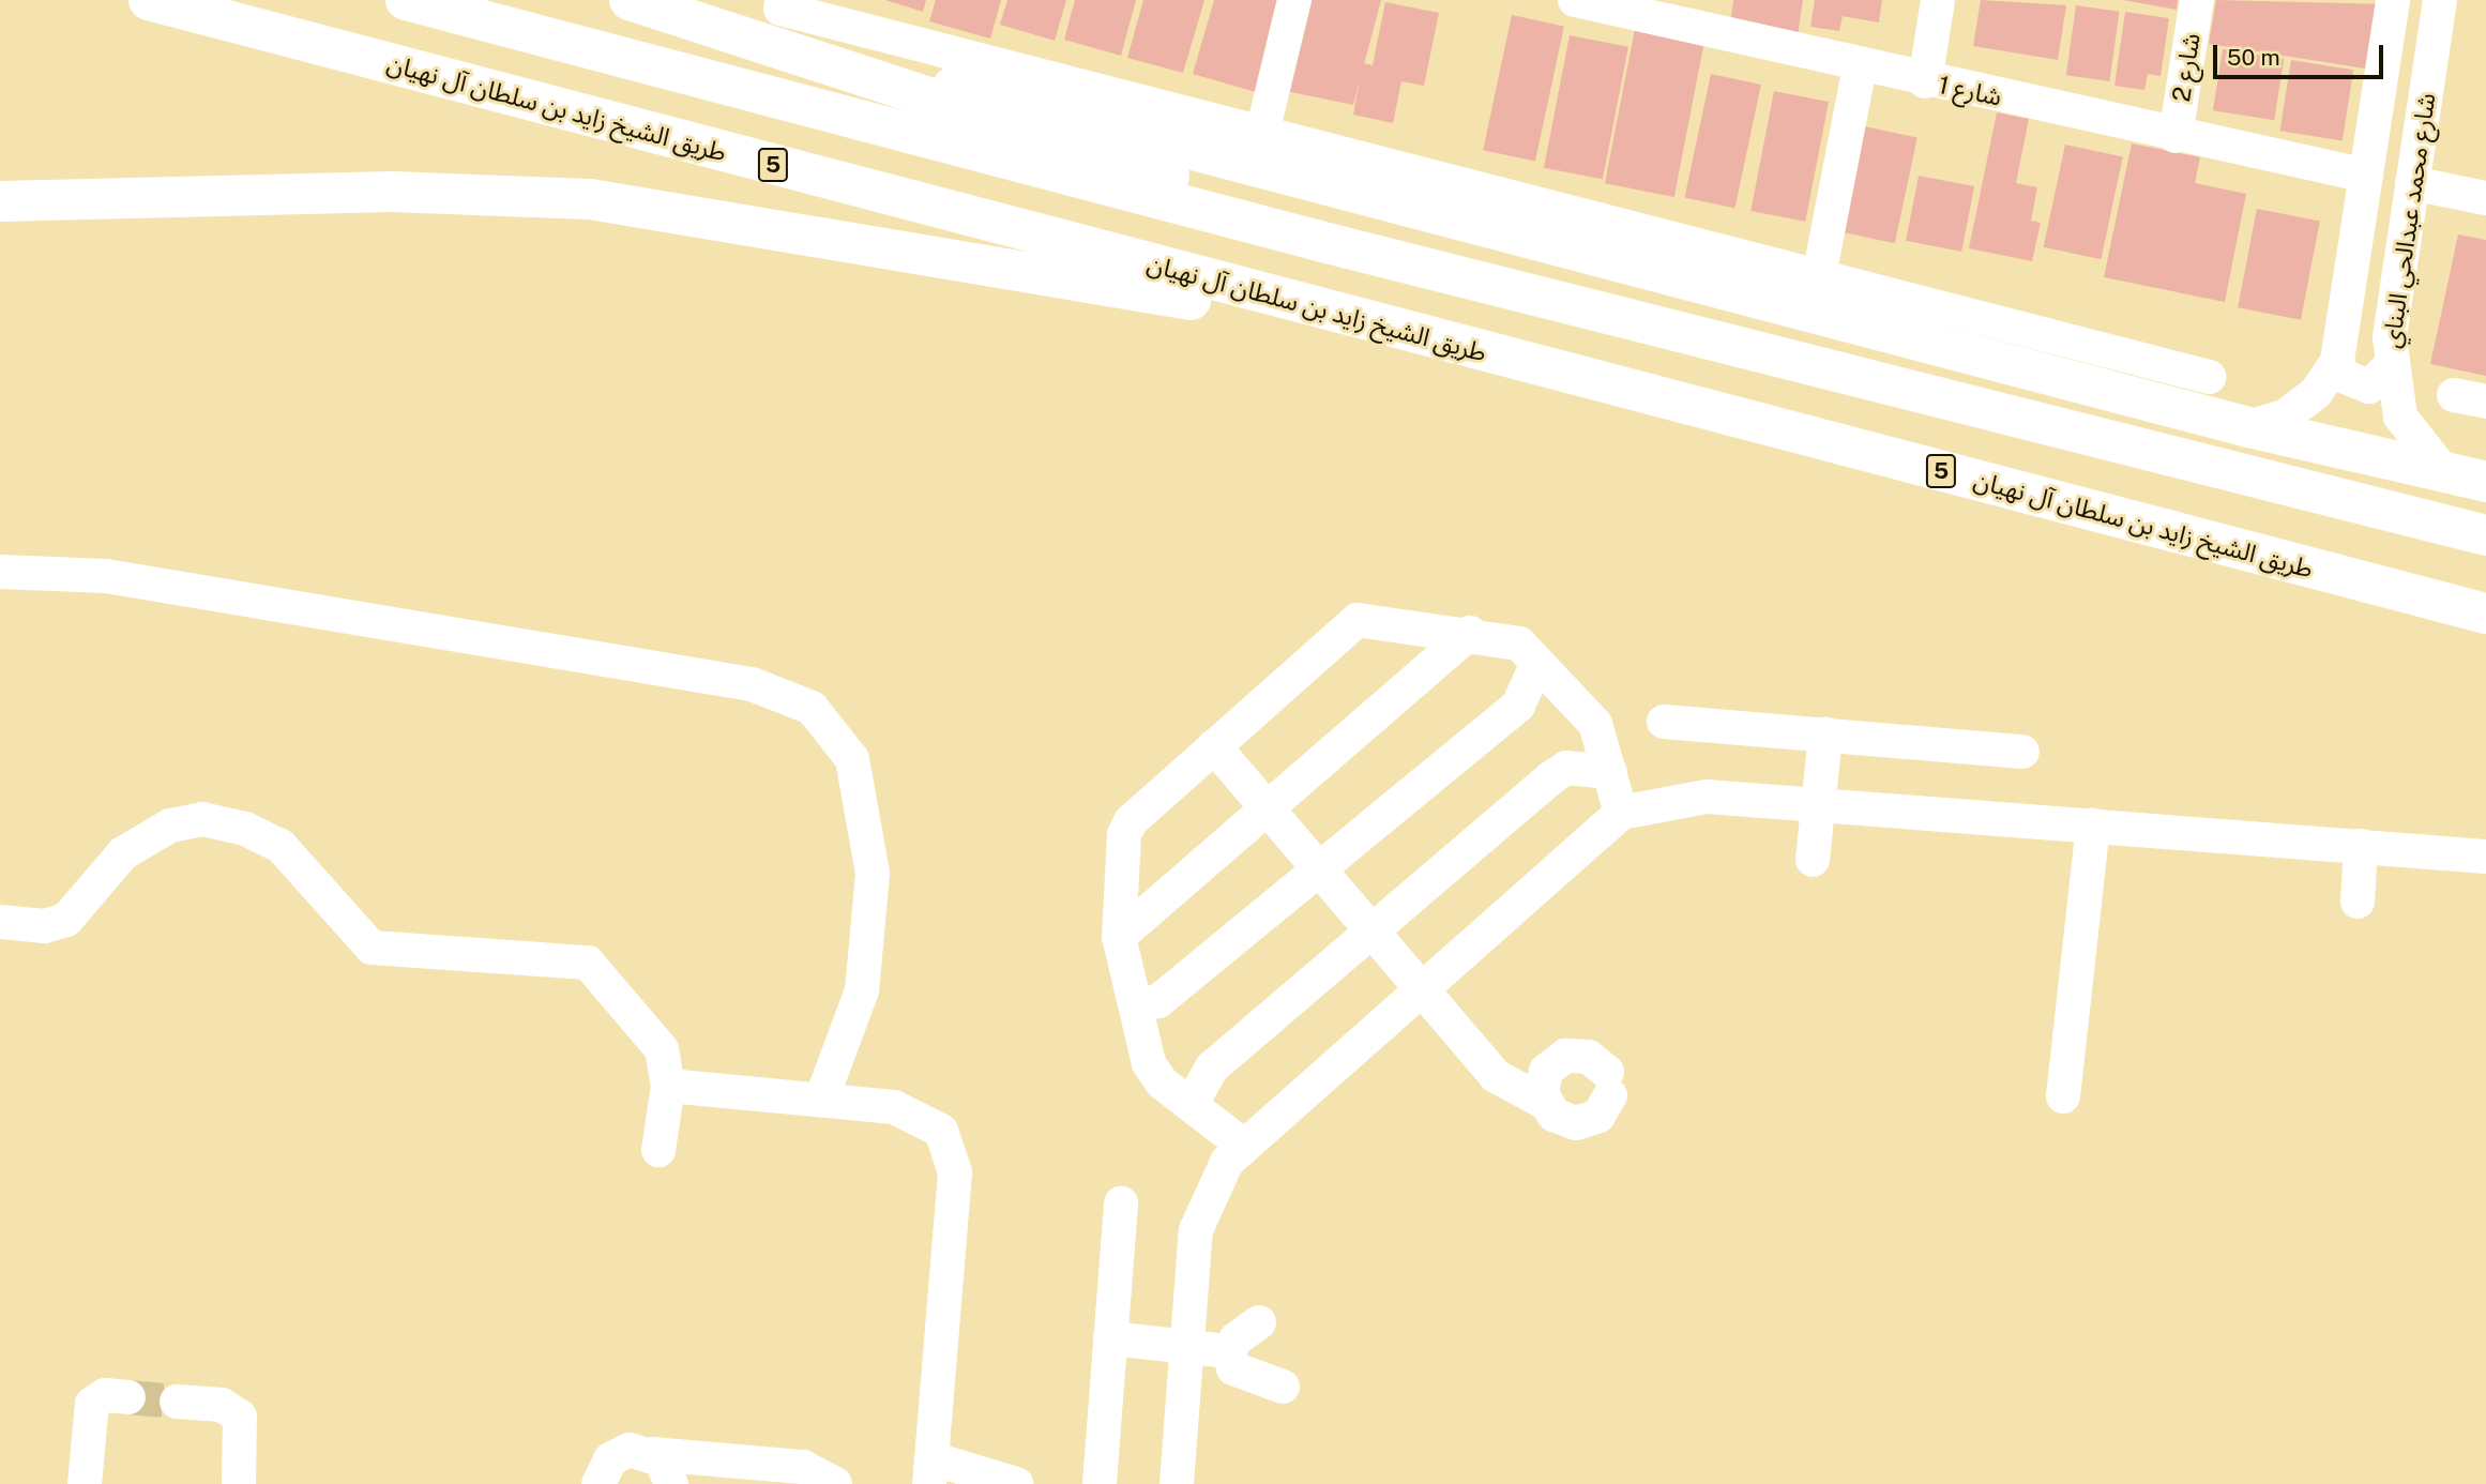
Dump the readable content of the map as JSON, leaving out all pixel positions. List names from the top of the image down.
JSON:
{
  "streets": {
    "main road": ["طريق الشيخ زايد بن سلطان آل نهيان", "5"],
    "street": ["شارع 2", "شارع 1", "شارع محمد عبدالحي البناي"]
  },
  "crossings": [
    ["شارع 2", "شارع 1"],
    ["شارع 1", "شارع محمد عبدالحي البناي"]
  ],
  "scale_bar": "50 m"
}
